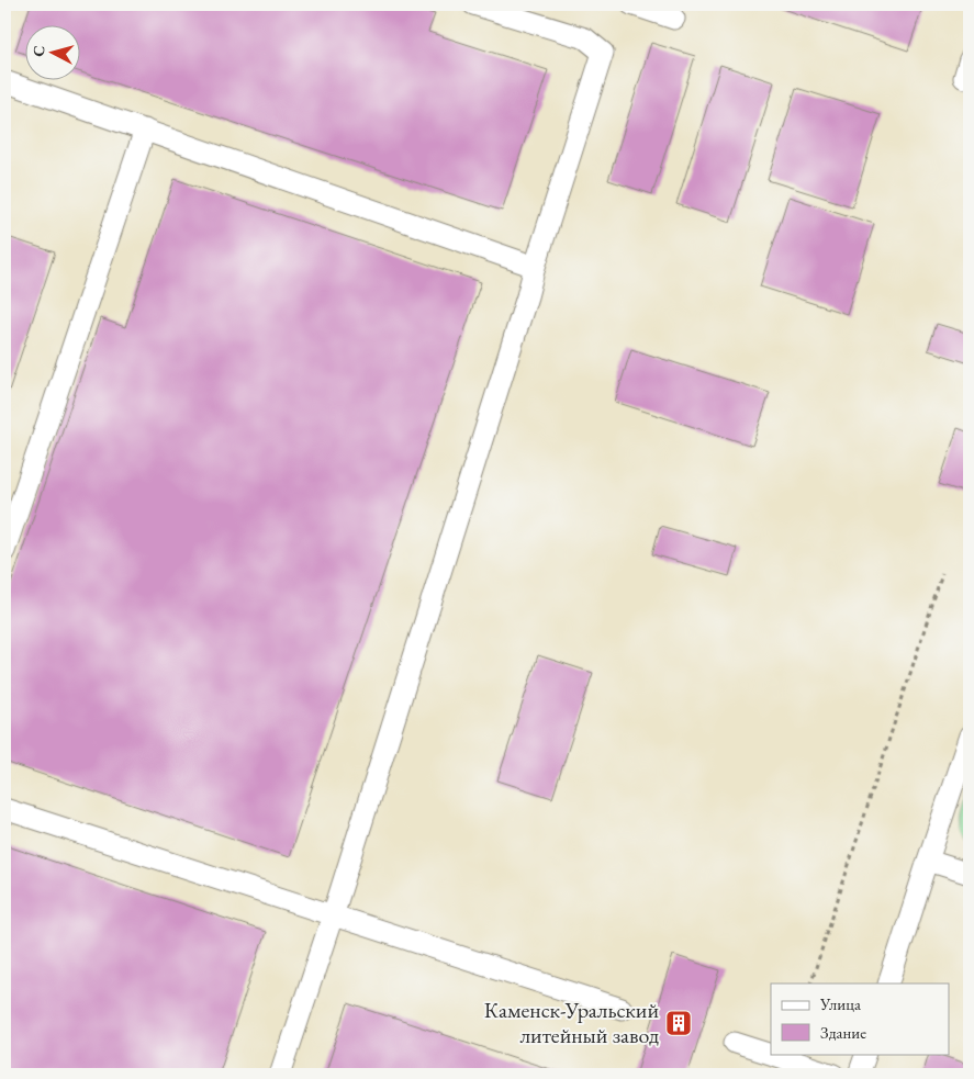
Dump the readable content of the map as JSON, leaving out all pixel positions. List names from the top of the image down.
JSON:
{
  "places": {
    "building": ["Каменск-Уральский литейный завод"]
  },
  "legend": ["Улица", "Здание"],
  "north": "left"
}
